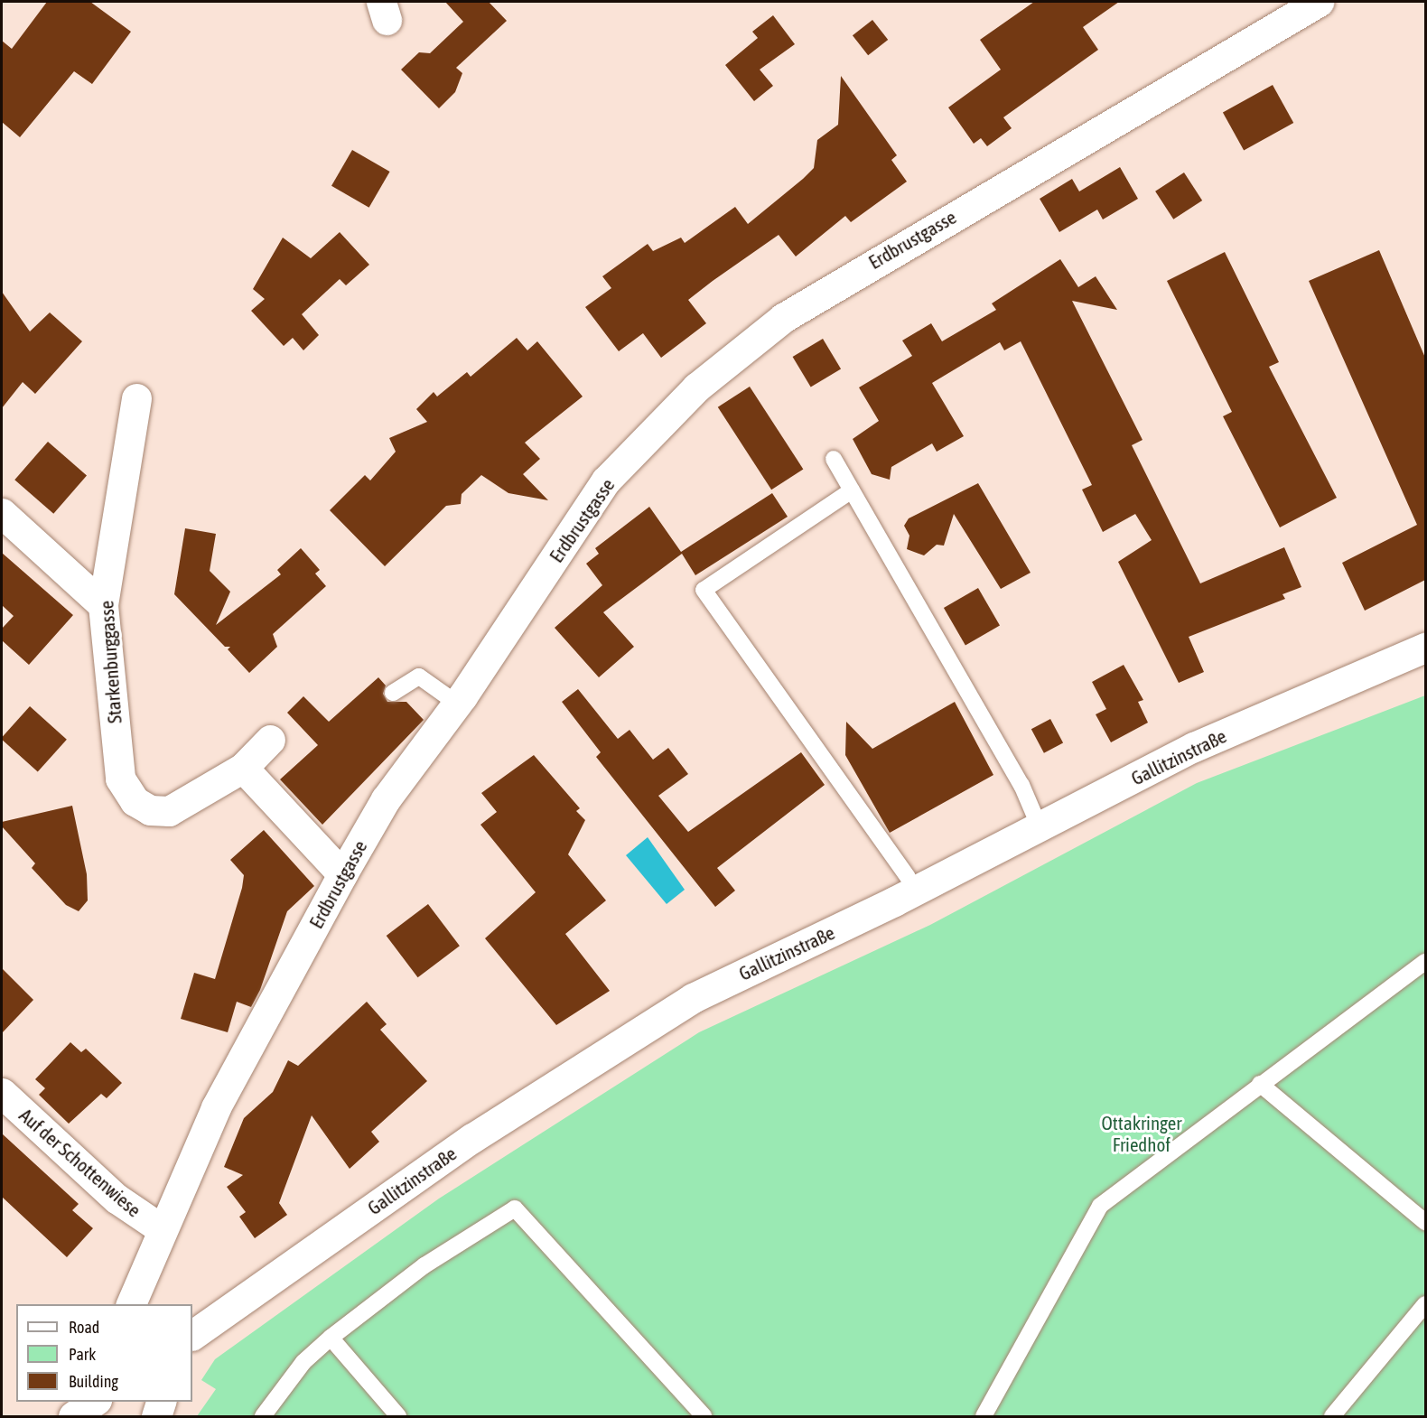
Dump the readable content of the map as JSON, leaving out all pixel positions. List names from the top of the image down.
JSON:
{
  "streets": {
    "street": [
      "Erdbrustgasse",
      "Starkenburggasse",
      "Gallitzinstraße",
      "Auf der Schottenwiese"
    ]
  },
  "crossings": [
    ["Erdbrustgasse", "Auf der Schottenwiese"]
  ],
  "parks": ["Ottakringer Friedhof"],
  "legend": ["Road", "Park", "Building"]
}
